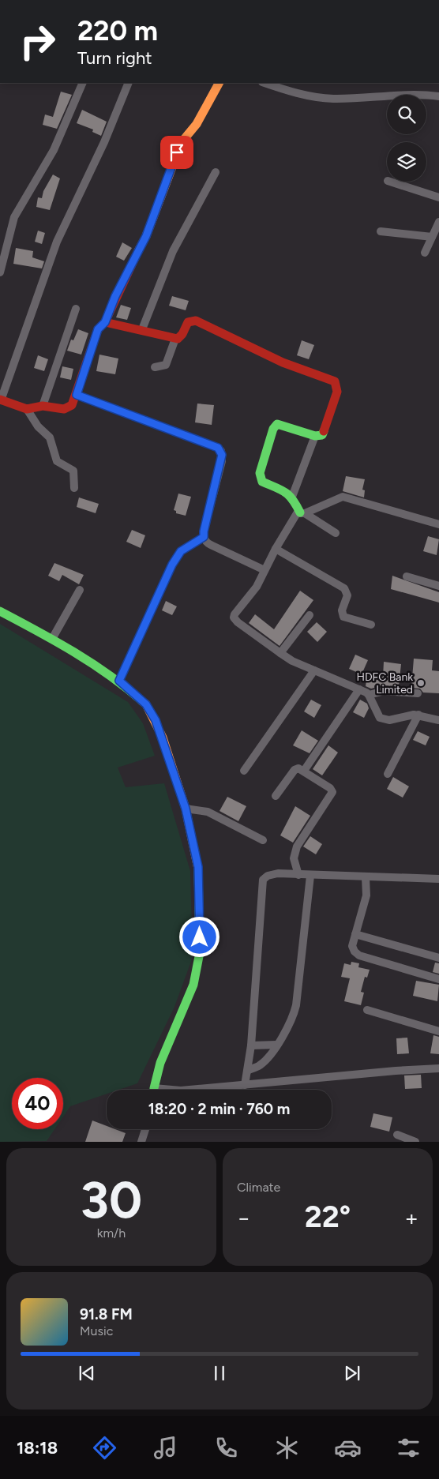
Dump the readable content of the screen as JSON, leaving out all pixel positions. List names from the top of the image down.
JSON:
{
  "places": ["HDFC Bank Limited"],
  "page": {
    "turn": ["220 m", "Turn right"],
    "limit": "40",
    "trip": "18:20 · 2 min · 760 m",
    "tile": [
      ["30", "km/h"],
      "Climate"
    ],
    "heat": ["−", "22°", "+"],
    "song": ["91.8 FM", "Music"],
    "tabs": "18:18"
  }
}
